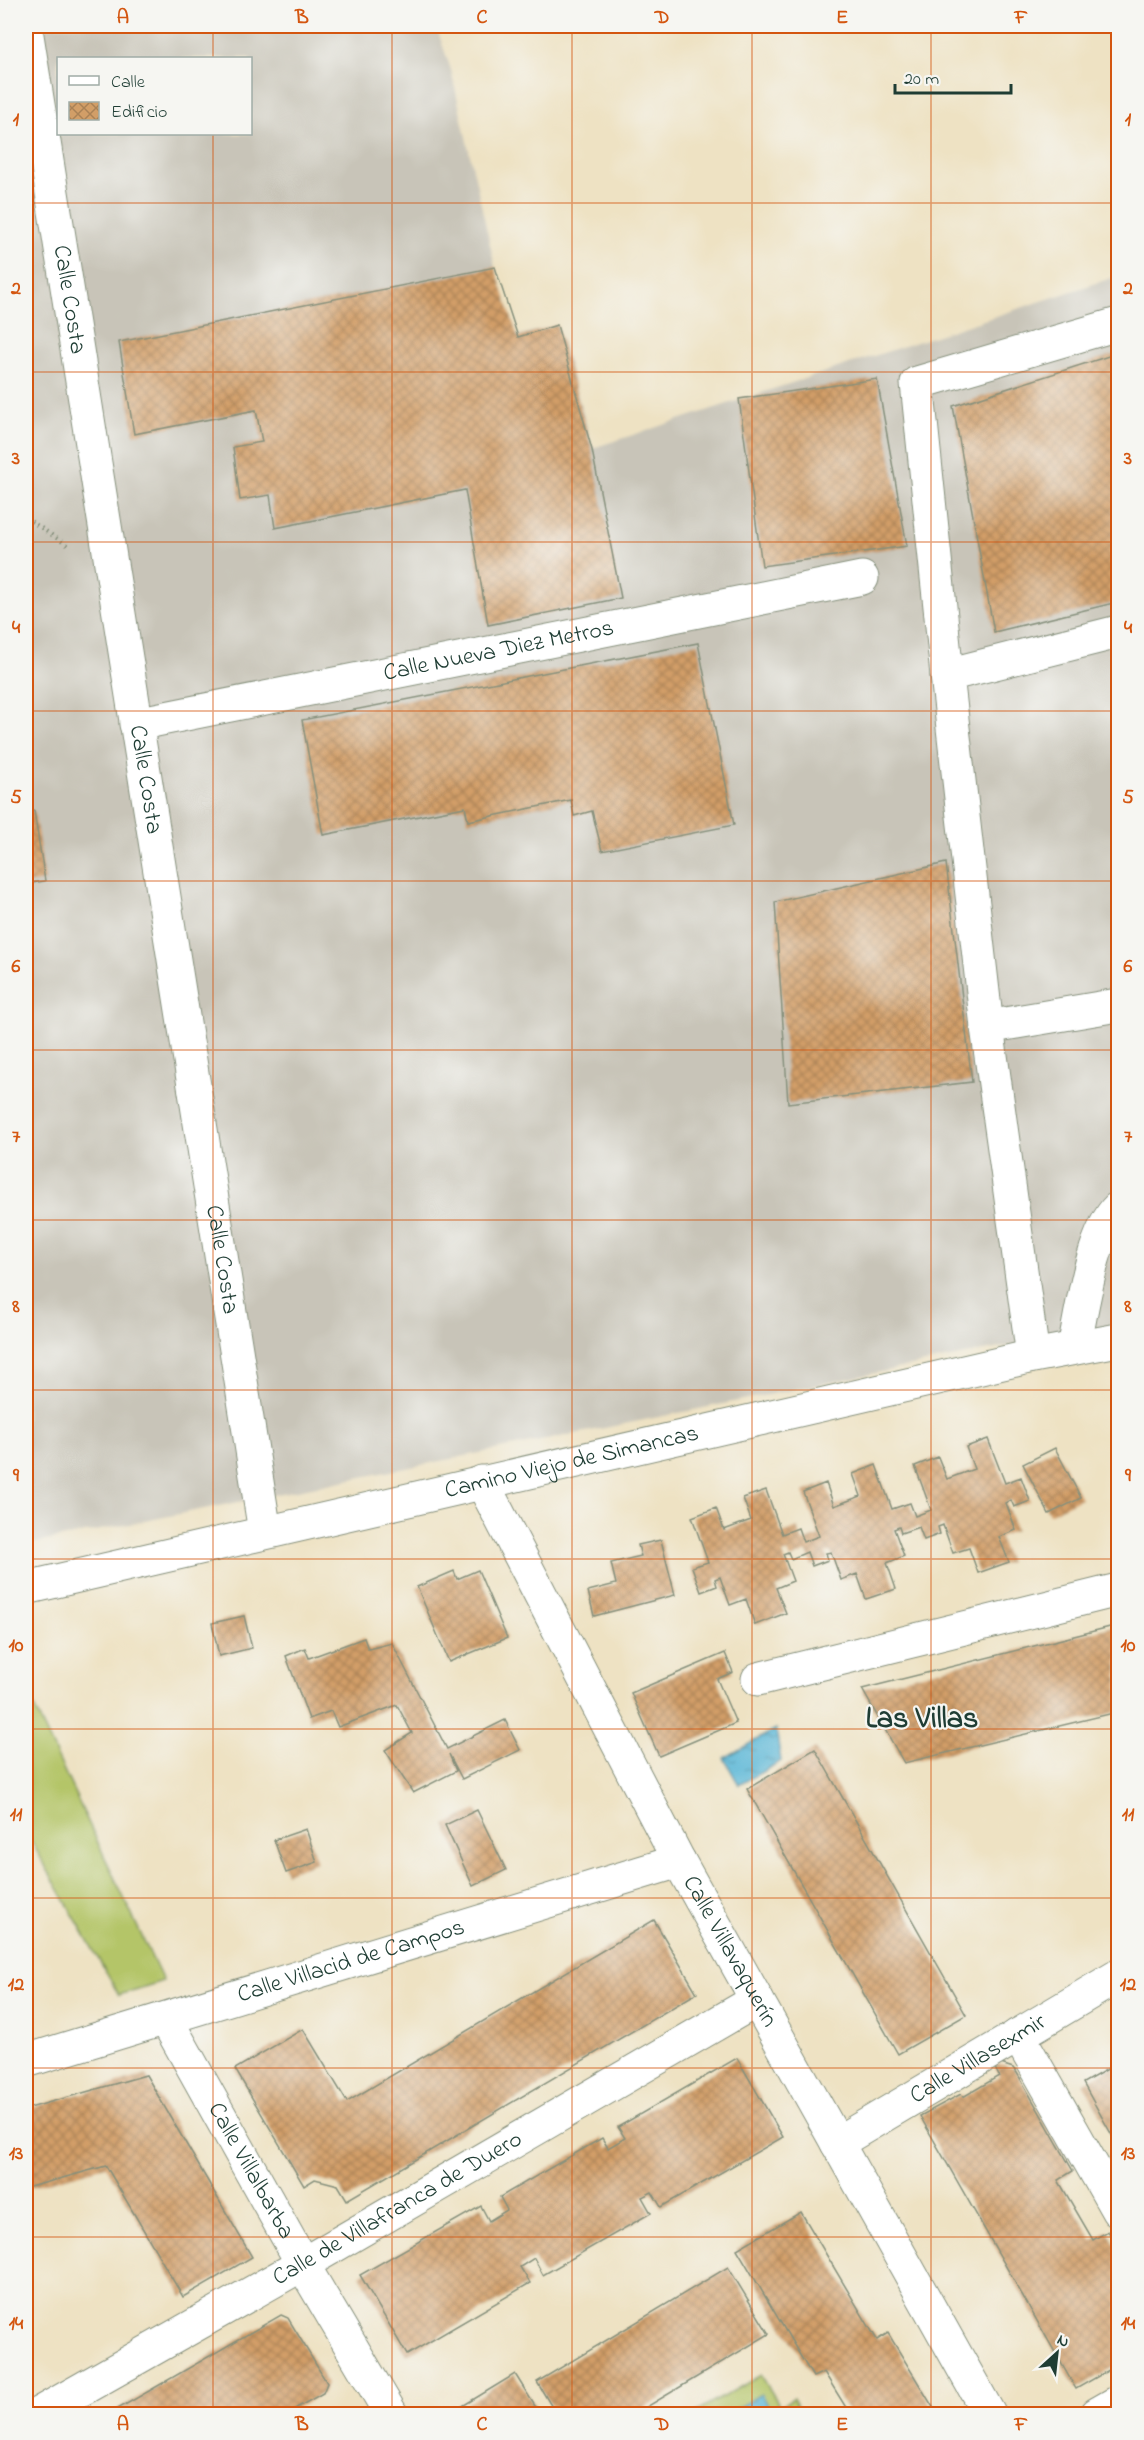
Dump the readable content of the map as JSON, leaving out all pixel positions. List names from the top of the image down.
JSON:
{
  "streets": {
    "street": [
      "Calle Costa",
      "Calle Nueva Diez Metros",
      "Camino Viejo de Simancas",
      "Calle Villavaquerín",
      "Calle Villacid de Campos",
      "Calle Villasexmir",
      "Calle Villalbarba",
      "Calle de Villafranca de Duero"
    ]
  },
  "crossings": [
    ["Calle Costa", "Calle Nueva Diez Metros"],
    ["Calle Costa", "Camino Viejo de Simancas"],
    ["Camino Viejo de Simancas", "Calle Villavaquerín"],
    ["Calle Villavaquerín", "Calle Villacid de Campos"],
    ["Calle Villavaquerín", "Calle Villasexmir"],
    ["Calle Villavaquerín", "Calle de Villafranca de Duero"],
    ["Calle Villacid de Campos", "Calle Villalbarba"],
    ["Calle Villalbarba", "Calle de Villafranca de Duero"]
  ],
  "districts": ["Las Villas"],
  "legend": ["Calle", "Edificio"],
  "scale_bar": "20 m",
  "north": "top right",
  "grid": {
    "columns": [
      "A",
      "B",
      "C",
      "D",
      "E",
      "F"
    ],
    "rows": [
      "1",
      "2",
      "3",
      "4",
      "5",
      "6",
      "7",
      "8",
      "9",
      "10",
      "11",
      "12",
      "13",
      "14"
    ]
  }
}
